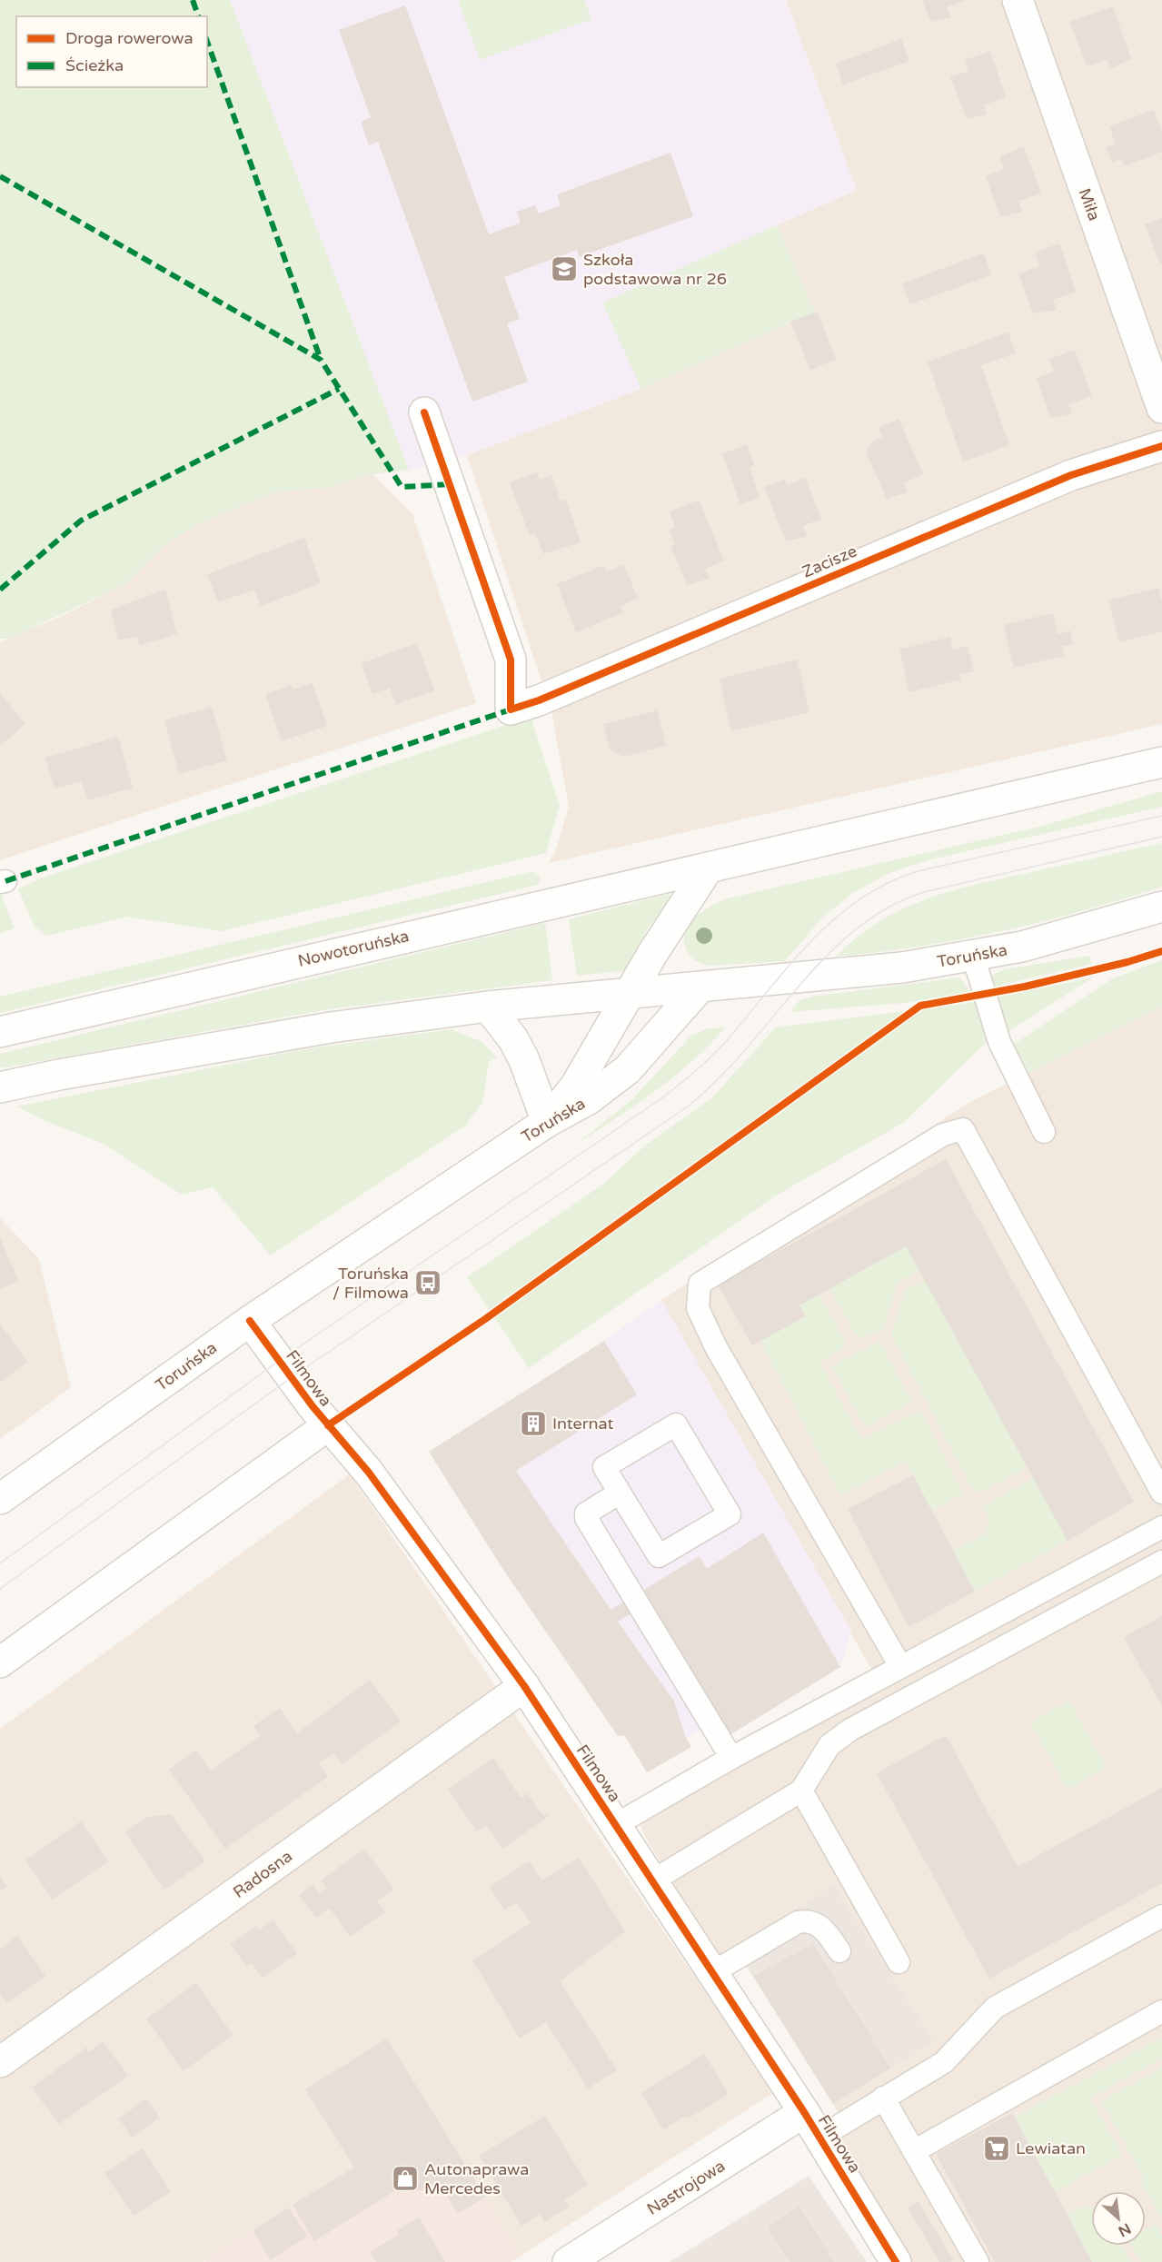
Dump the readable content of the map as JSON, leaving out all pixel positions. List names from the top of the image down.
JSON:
{
  "streets": {
    "street": [
      "Miła",
      "Zacisze",
      "Nowotoruńska",
      "Toruńska",
      "Filmowa",
      "Radosna",
      "Nastrojowa"
    ]
  },
  "crossings": [
    ["Toruńska", "Filmowa"],
    ["Filmowa", "Radosna"],
    ["Filmowa", "Nastrojowa"]
  ],
  "places": {
    "school or university": ["Szkoła podstawowa nr 26"],
    "bus stop": ["Toruńska / Filmowa"],
    "building": ["Internat"],
    "supermarket": ["Lewiatan"],
    "shop": ["Autonaprawa Mercedes"]
  },
  "legend": ["Droga rowerowa", "Ścieżka"],
  "north": "bottom right"
}
